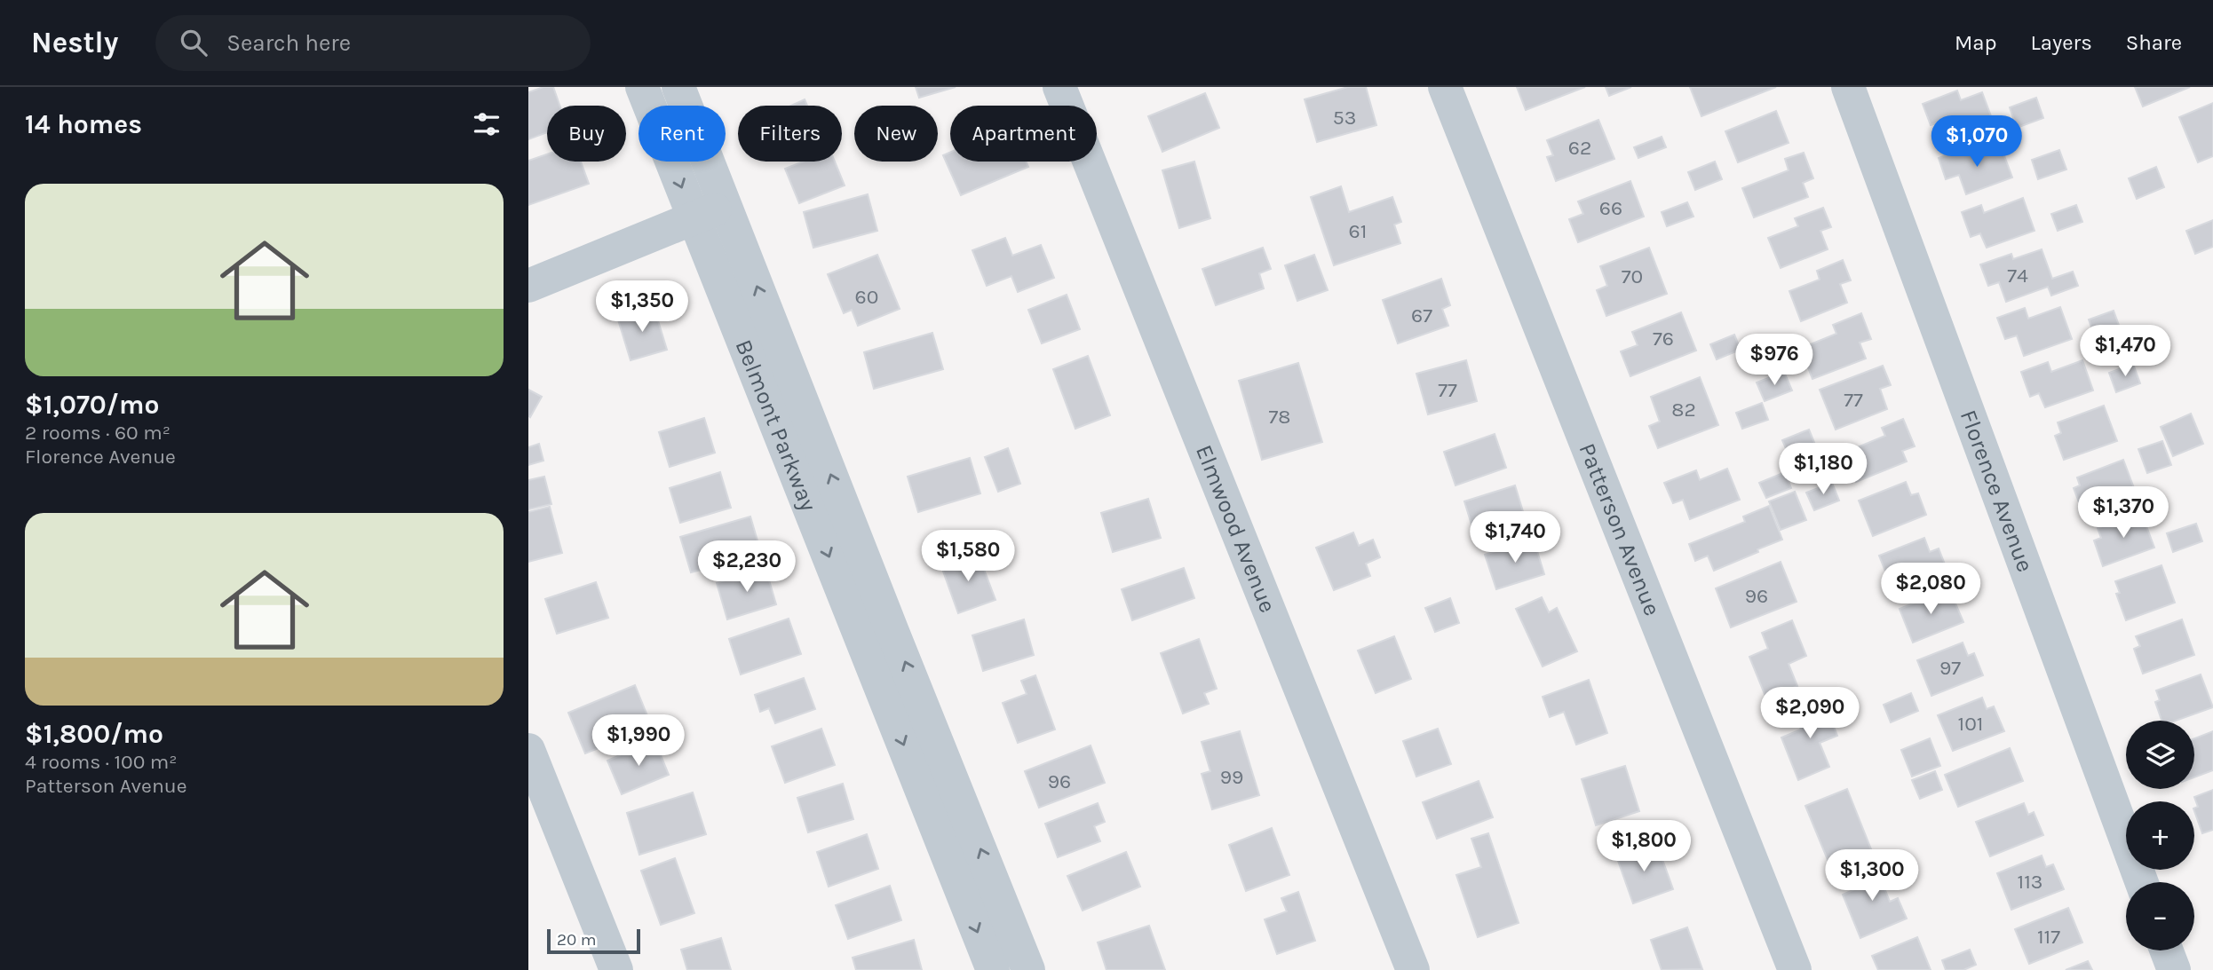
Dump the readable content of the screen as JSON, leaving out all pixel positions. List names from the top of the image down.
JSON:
{
  "streets": {
    "street": [
      "Belmont Parkway",
      "Florence Avenue",
      "Elmwood Avenue",
      "Patterson Avenue"
    ]
  },
  "house_numbers": [
    "53",
    "62",
    "66",
    "61",
    "74",
    "70",
    "60",
    "67",
    "76",
    "77",
    "77",
    "82",
    "78",
    "96",
    "97",
    "101",
    "99",
    "96",
    "113",
    "117"
  ],
  "scale_bar": "20 m",
  "page": {
    "header": "Nestly",
    "search": "Search here",
    "nav": ["Map", "Layers", "Share"],
    "heading": "14 homes",
    "chip": [
      "Buy",
      "Rent",
      "Filters",
      "New",
      "Apartment"
    ],
    "price": [
      "$1,070",
      "$1,350",
      "$1,470",
      "$976",
      "$1,180",
      "$1,370",
      "$1,740",
      "$1,580",
      "$2,230",
      "$2,080",
      "$2,090",
      "$1,990",
      "$1,800",
      "$1,300"
    ],
    "list": [
      {
        "name": "$1,070/mo",
        "note": "2 rooms · 60 m² · Florence Avenue"
      },
      {
        "name": "$1,800/mo",
        "note": "4 rooms · 100 m² · Patterson Avenue"
      }
    ],
    "map_buttons": ["+", "−"],
    "scale": "20 m"
  }
}
